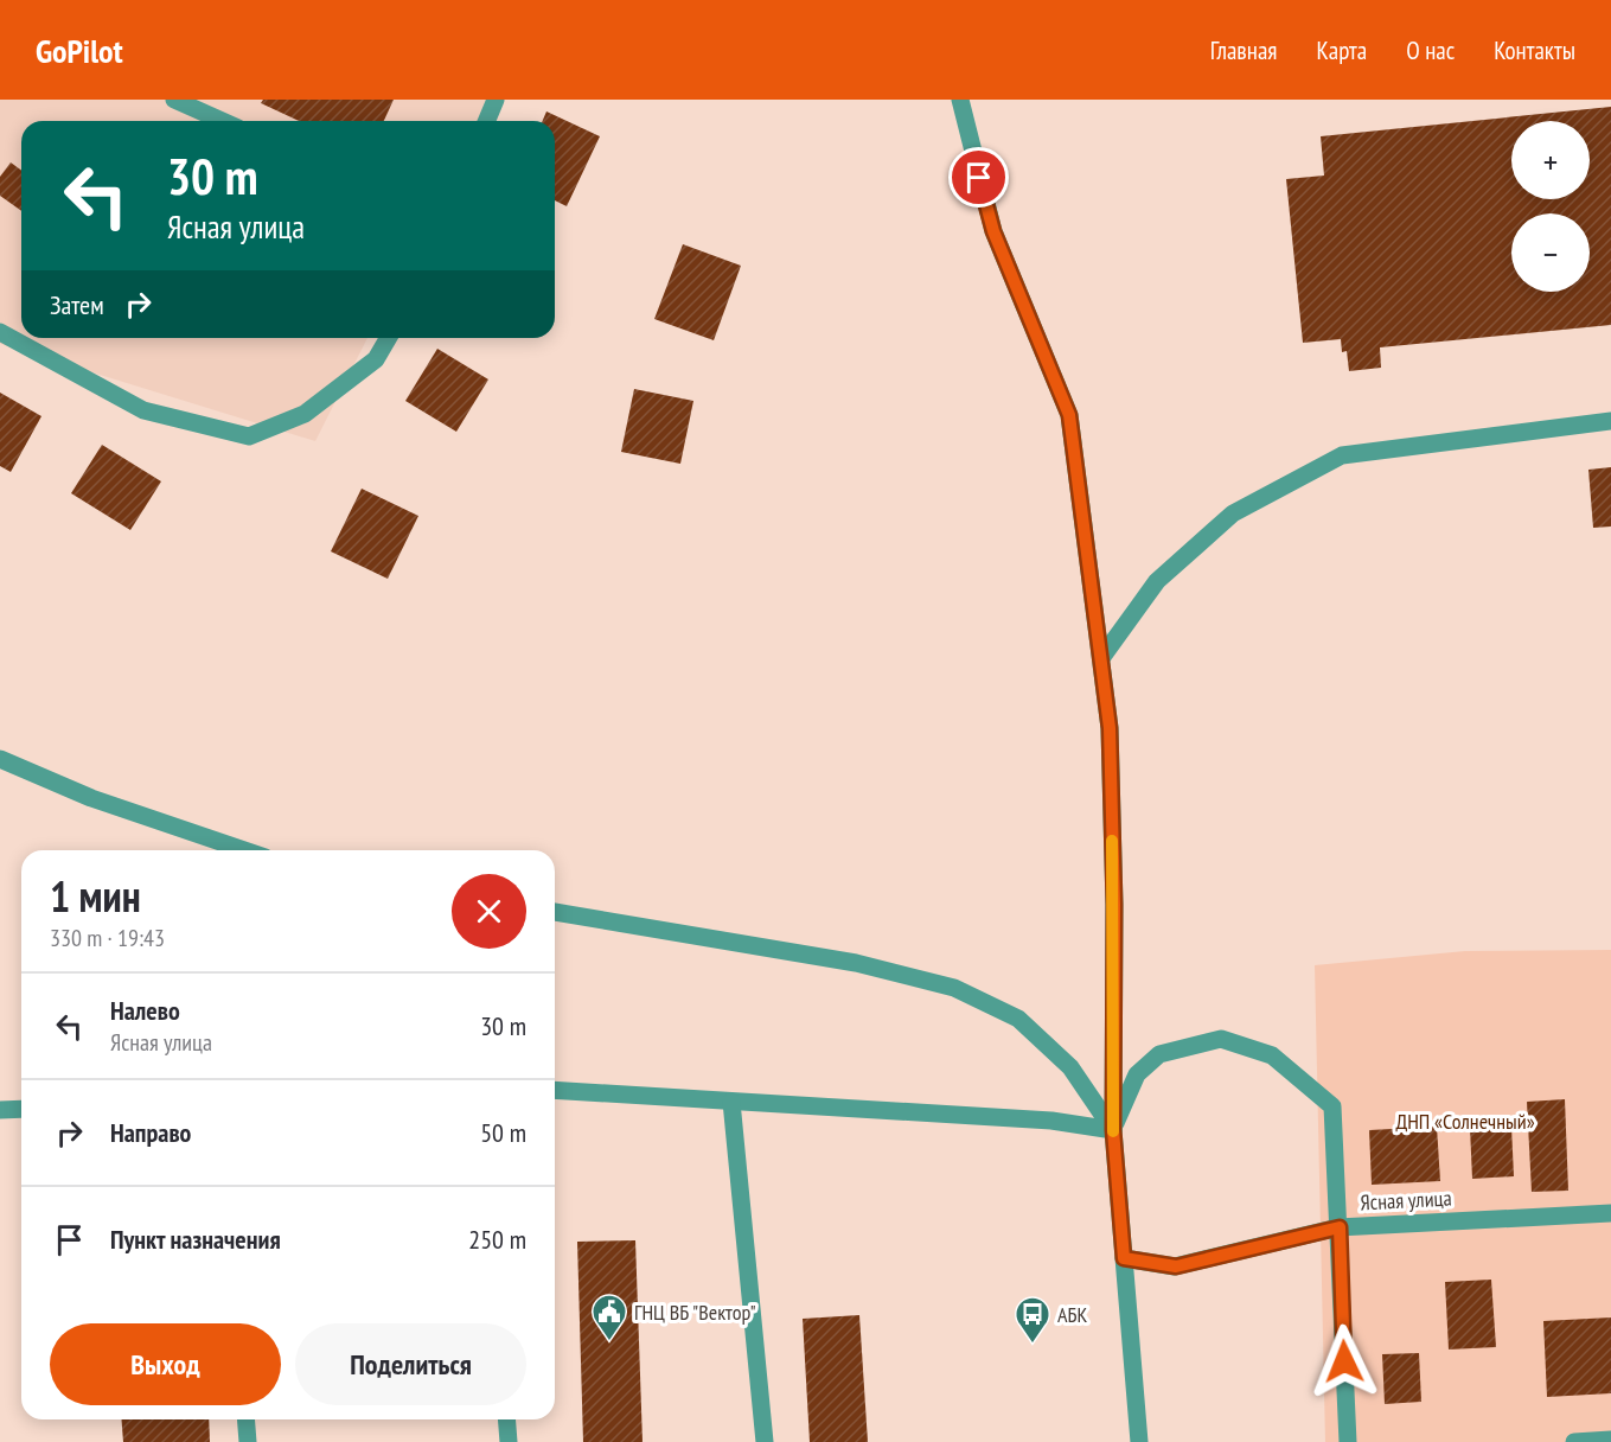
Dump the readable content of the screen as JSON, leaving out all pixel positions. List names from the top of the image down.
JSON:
{
  "streets": {
    "street": ["Ясная улица"]
  },
  "parks": ["ДНП «Солнечный»"],
  "places": {
    "public building": ["ГНЦ ВБ \"Вектор\""],
    "bus stop": ["АБК"]
  },
  "page": {
    "header": "GoPilot",
    "nav": [
      "Главная",
      "Карта",
      "О нас",
      "Контакты"
    ],
    "map_buttons": ["+", "−"],
    "turn": ["30 m", "Ясная улица"],
    "then": "Затем",
    "heading": ["1 мин", "330 m · 19:43"],
    "list": [
      {
        "name": "Налево",
        "note": "Ясная улица",
        "value": "30 m"
      },
      {
        "name": "Направо",
        "value": "50 m"
      },
      {
        "name": "Пункт назначения",
        "value": "250 m"
      }
    ],
    "buttons": ["Выход", "Поделиться"]
  }
}
